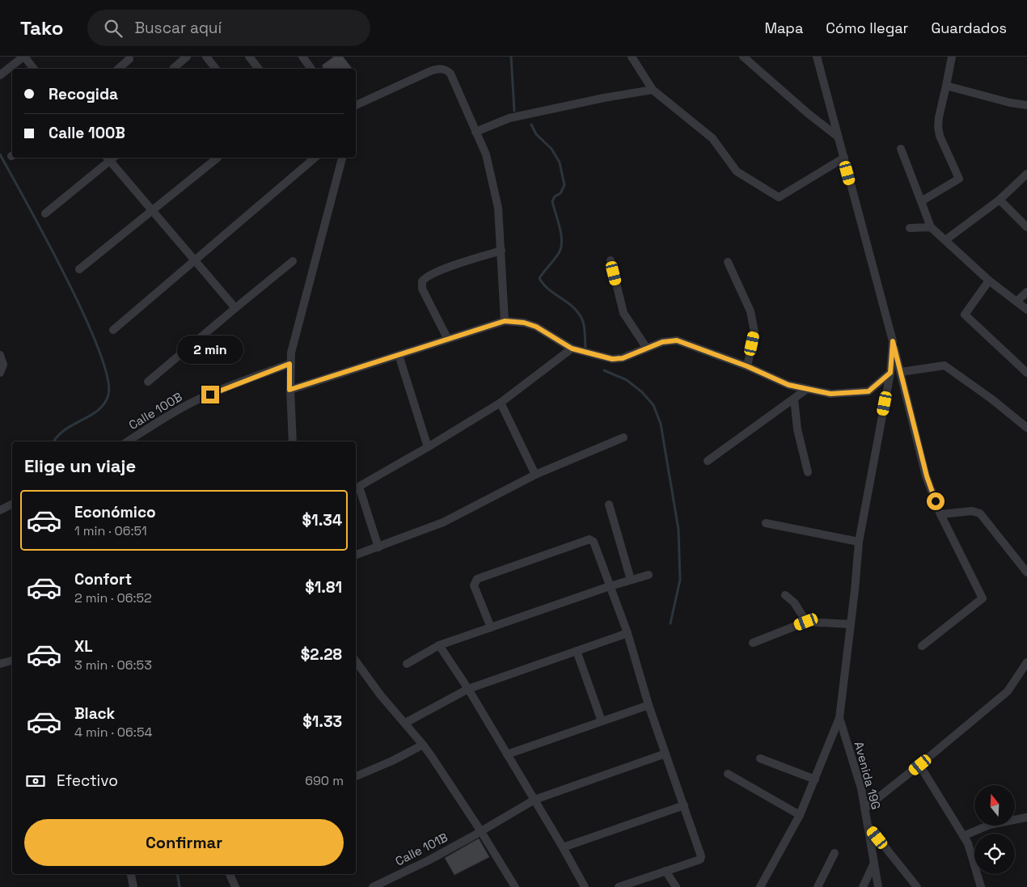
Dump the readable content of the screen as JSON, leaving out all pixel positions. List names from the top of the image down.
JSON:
{
  "streets": {
    "street": ["Calle 100B", "Avenida 19G", "Calle 101B"]
  },
  "north": "top",
  "page": {
    "header": "Tako",
    "search": "Buscar aquí",
    "nav": ["Mapa", "Cómo llegar", "Guardados"],
    "banner": ["Recogida", "Calle 100B"],
    "bubble": "2 min",
    "heading": "Elige un viaje",
    "list": [
      {
        "name": "Económico",
        "note": "1 min · 06:51",
        "value": "$1.34"
      },
      {
        "name": "Confort",
        "note": "2 min · 06:52",
        "value": "$1.81"
      },
      {
        "name": "XL",
        "note": "3 min · 06:53",
        "value": "$2.28"
      },
      {
        "name": "Black",
        "note": "4 min · 06:54",
        "value": "$1.33"
      }
    ],
    "pay": ["Efectivo", "690 m"],
    "buttons": "Confirmar"
  }
}
